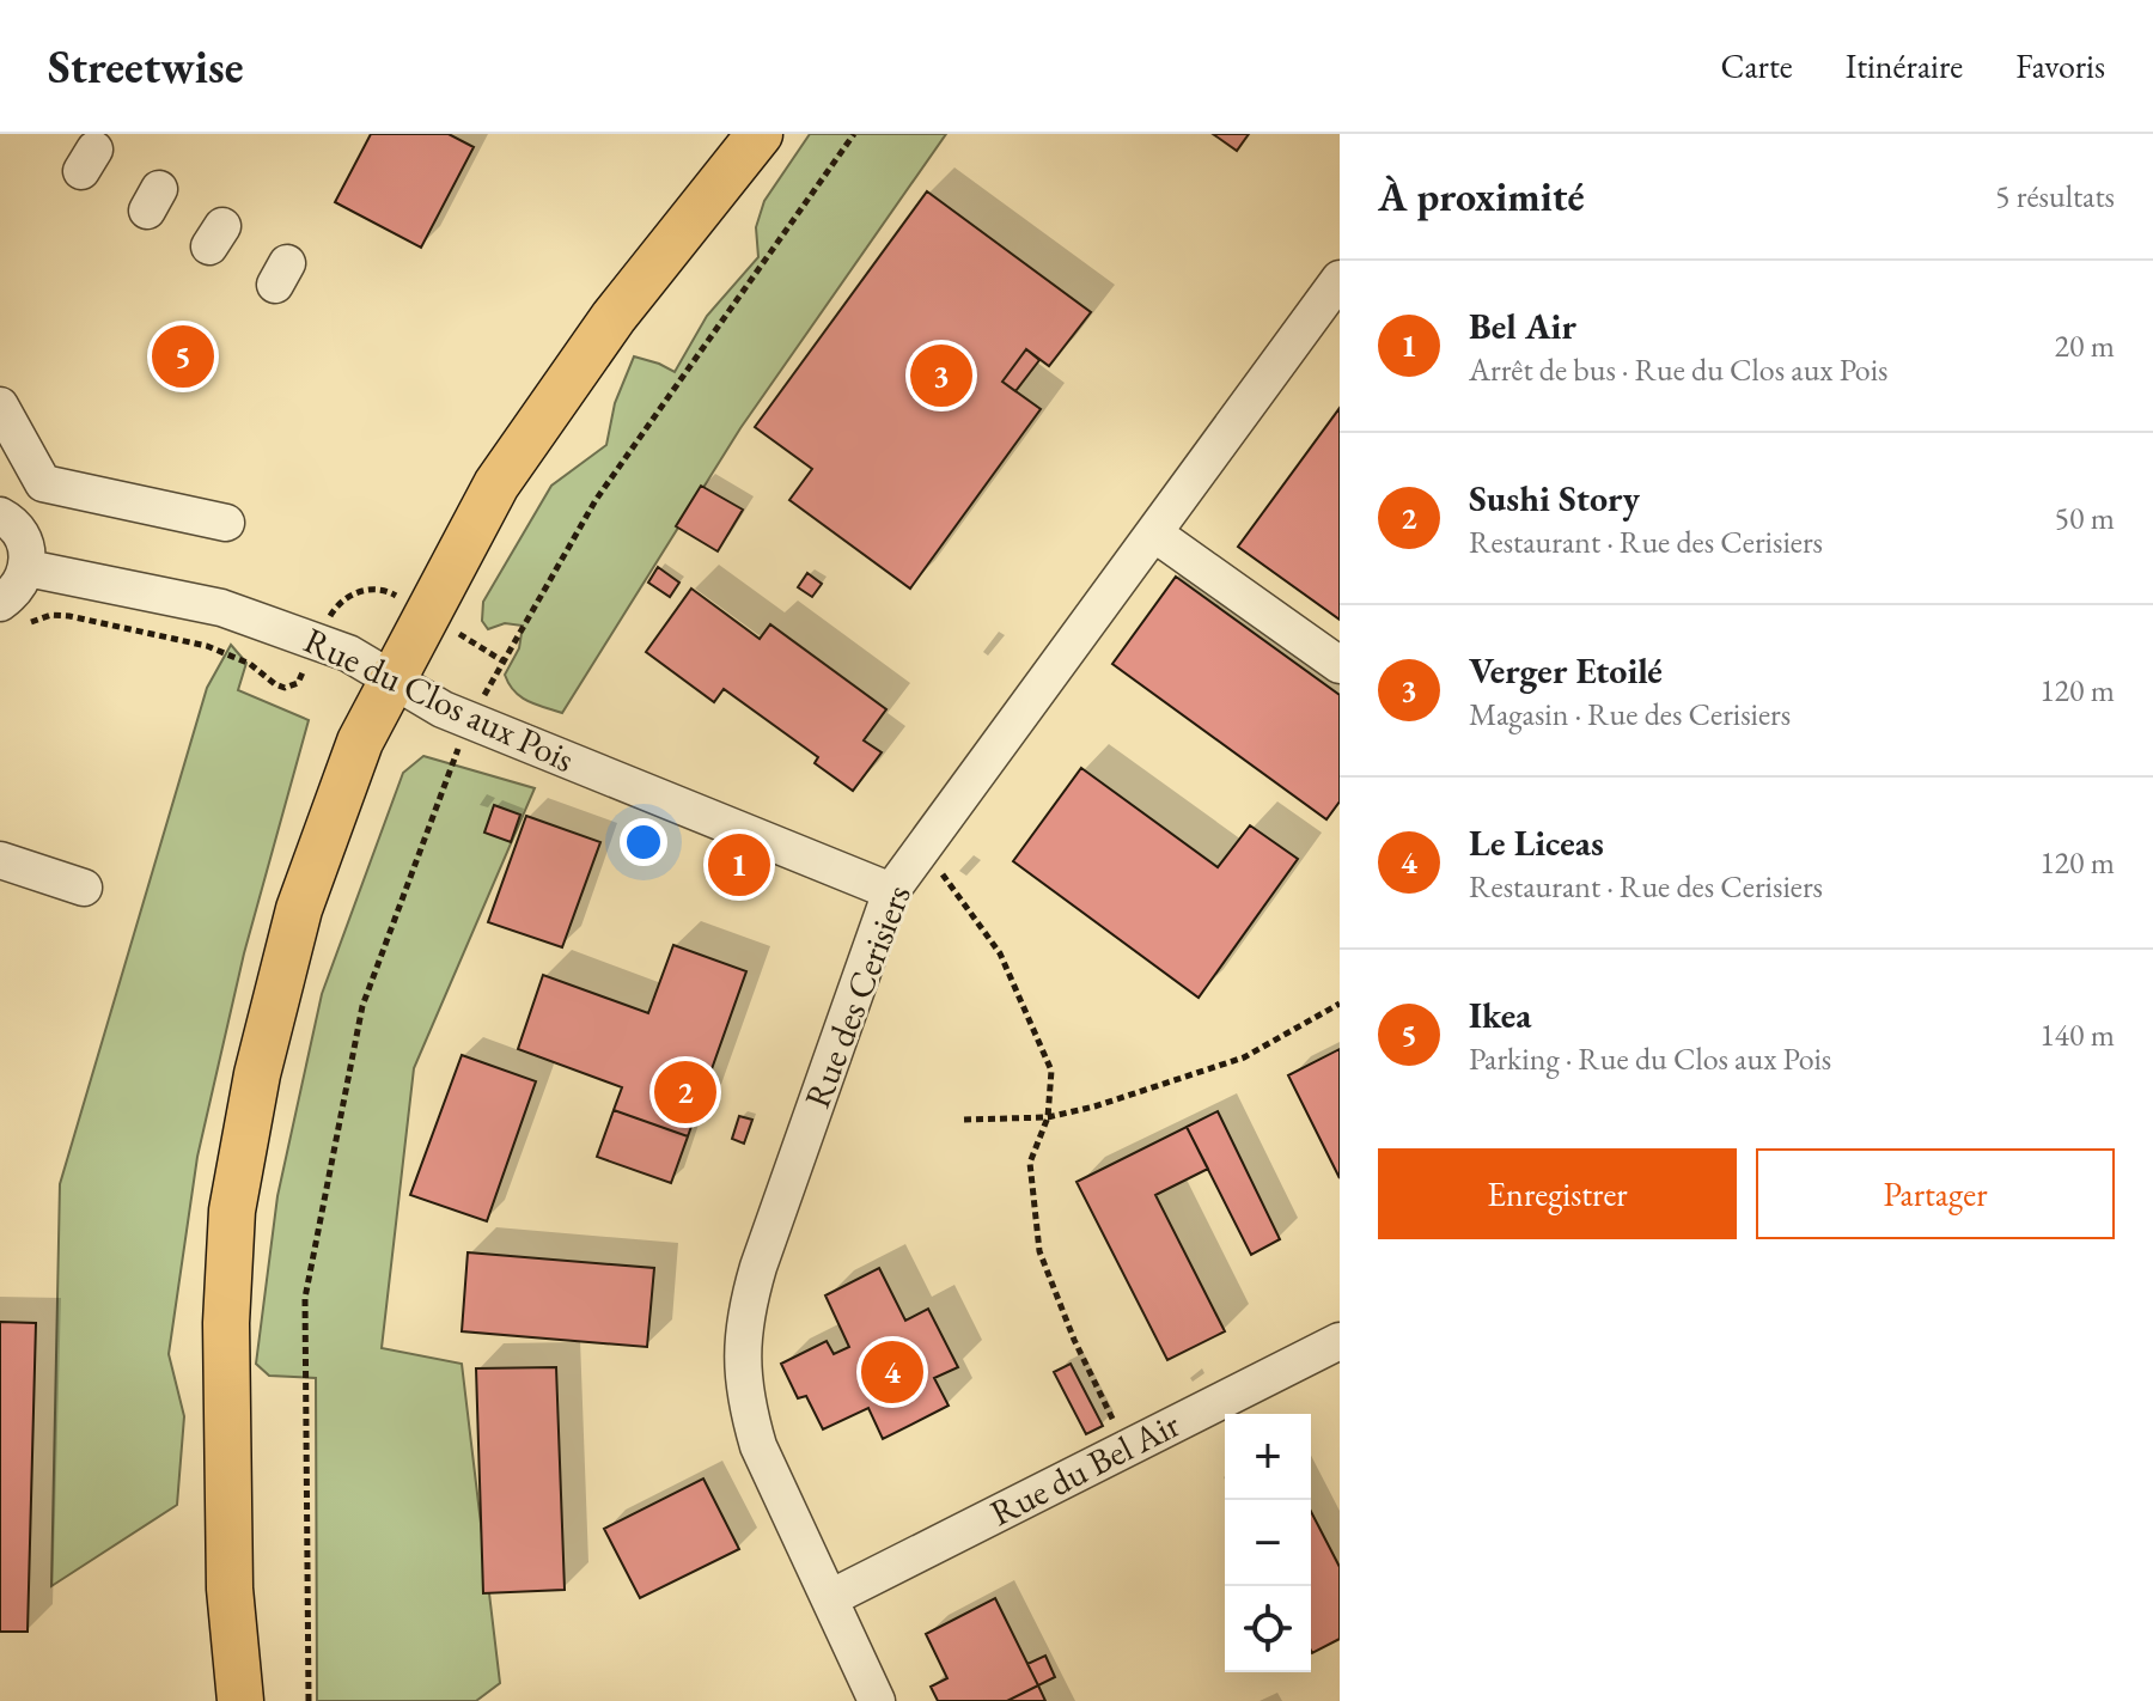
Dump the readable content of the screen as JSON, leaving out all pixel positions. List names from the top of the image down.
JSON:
{
  "streets": {
    "street": ["Rue du Clos aux Pois", "Rue des Cerisiers", "Rue du Bel Air"]
  },
  "crossings": [
    ["Rue du Clos aux Pois", "Rue des Cerisiers"],
    ["Rue des Cerisiers", "Rue du Bel Air"]
  ],
  "page": {
    "header": "Streetwise",
    "nav": ["Carte", "Itinéraire", "Favoris"],
    "heading": ["À proximité", "5 résultats"],
    "list": [
      {
        "mark": "1",
        "name": "Bel Air",
        "note": "Arrêt de bus · Rue du Clos aux Pois",
        "value": "20 m"
      },
      {
        "mark": "2",
        "name": "Sushi Story",
        "note": "Restaurant · Rue des Cerisiers",
        "value": "50 m"
      },
      {
        "mark": "3",
        "name": "Verger Etoilé",
        "note": "Magasin · Rue des Cerisiers",
        "value": "120 m"
      },
      {
        "mark": "4",
        "name": "Le Liceas",
        "note": "Restaurant · Rue des Cerisiers",
        "value": "120 m"
      },
      {
        "mark": "5",
        "name": "Ikea",
        "note": "Parking · Rue du Clos aux Pois",
        "value": "140 m"
      }
    ],
    "pins": [
      "5",
      "3",
      "1",
      "2",
      "4"
    ],
    "buttons": ["Enregistrer", "Partager"],
    "map_buttons": ["+", "−"]
  }
}
